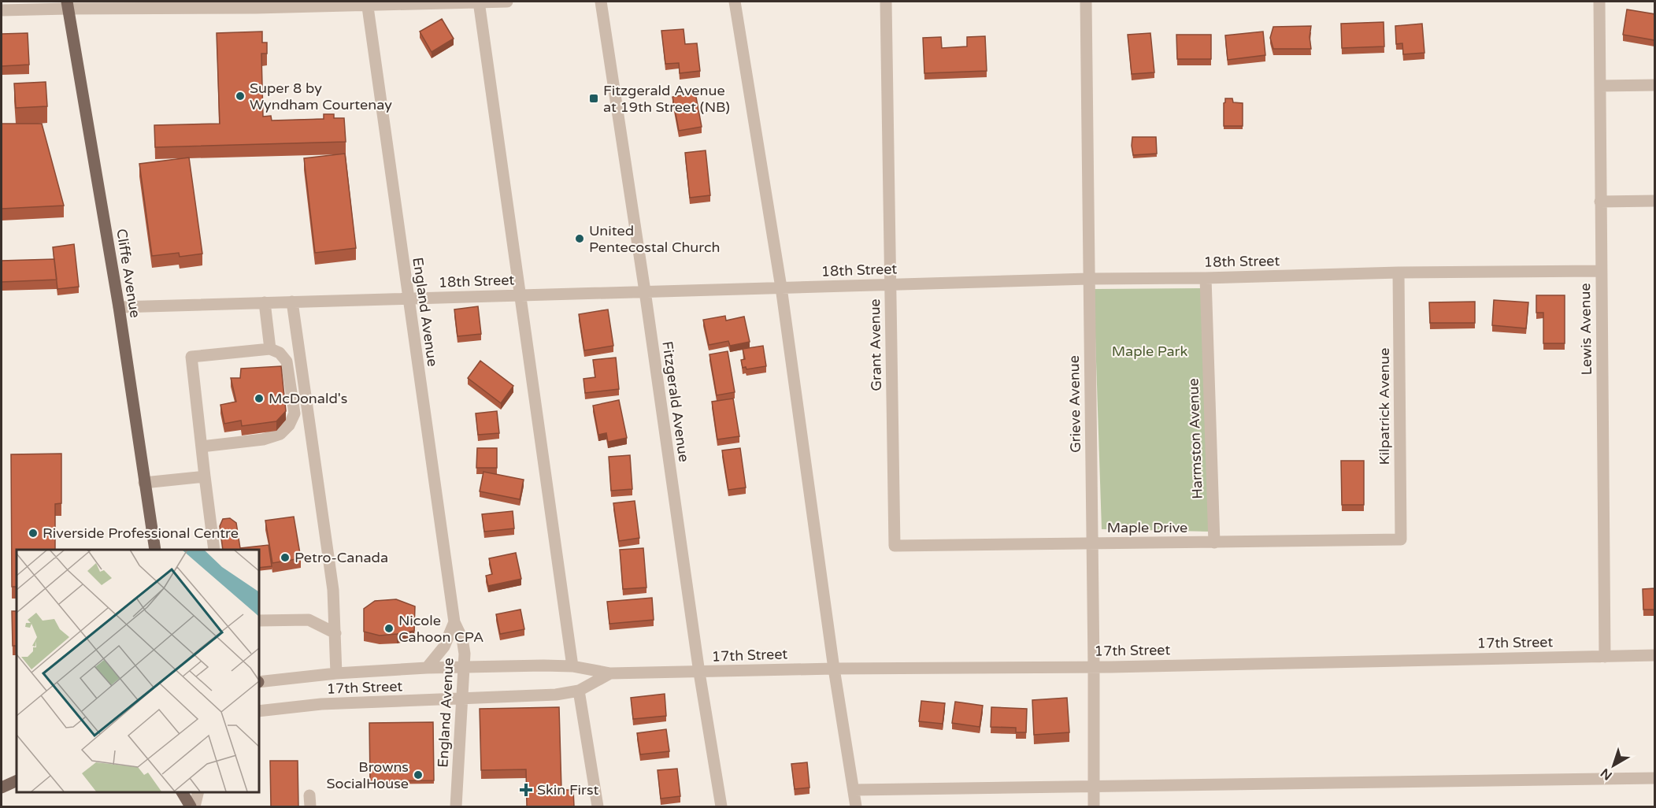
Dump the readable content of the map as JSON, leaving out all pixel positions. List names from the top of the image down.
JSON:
{
  "streets": {
    "main road": ["Cliffe Avenue"],
    "street": [
      "18th Street",
      "England Avenue",
      "Lewis Avenue",
      "Grant Avenue",
      "Fitzgerald Avenue",
      "Grieve Avenue",
      "Kilpatrick Avenue",
      "Harmston Avenue",
      "Maple Drive",
      "17th Street"
    ]
  },
  "crossings": [
    ["18th Street", "Cliffe Avenue"],
    ["18th Street", "England Avenue"],
    ["18th Street", "Lewis Avenue"],
    ["18th Street", "Grant Avenue"],
    ["18th Street", "Fitzgerald Avenue"],
    ["18th Street", "Grieve Avenue"],
    ["18th Street", "Kilpatrick Avenue"],
    ["18th Street", "Harmston Avenue"],
    ["England Avenue", "17th Street"],
    ["Lewis Avenue", "17th Street"],
    ["Grant Avenue", "Maple Drive"],
    ["Fitzgerald Avenue", "17th Street"],
    ["Grieve Avenue", "Maple Drive"],
    ["Grieve Avenue", "17th Street"],
    ["Kilpatrick Avenue", "Maple Drive"],
    ["Harmston Avenue", "Maple Drive"]
  ],
  "parks": ["Maple Park"],
  "places": {
    "other": [
      "Super 8 by Wyndham Courtenay",
      "United Pentecostal Church",
      "McDonald's",
      "Riverside Professional Centre",
      "Petro-Canada",
      "Nicole Cahoon CPA",
      "Browns SocialHouse"
    ],
    "transit": ["Fitzgerald Avenue at 19th Street (NB)"],
    "health": ["Skin First"]
  },
  "north": "bottom left"
}
